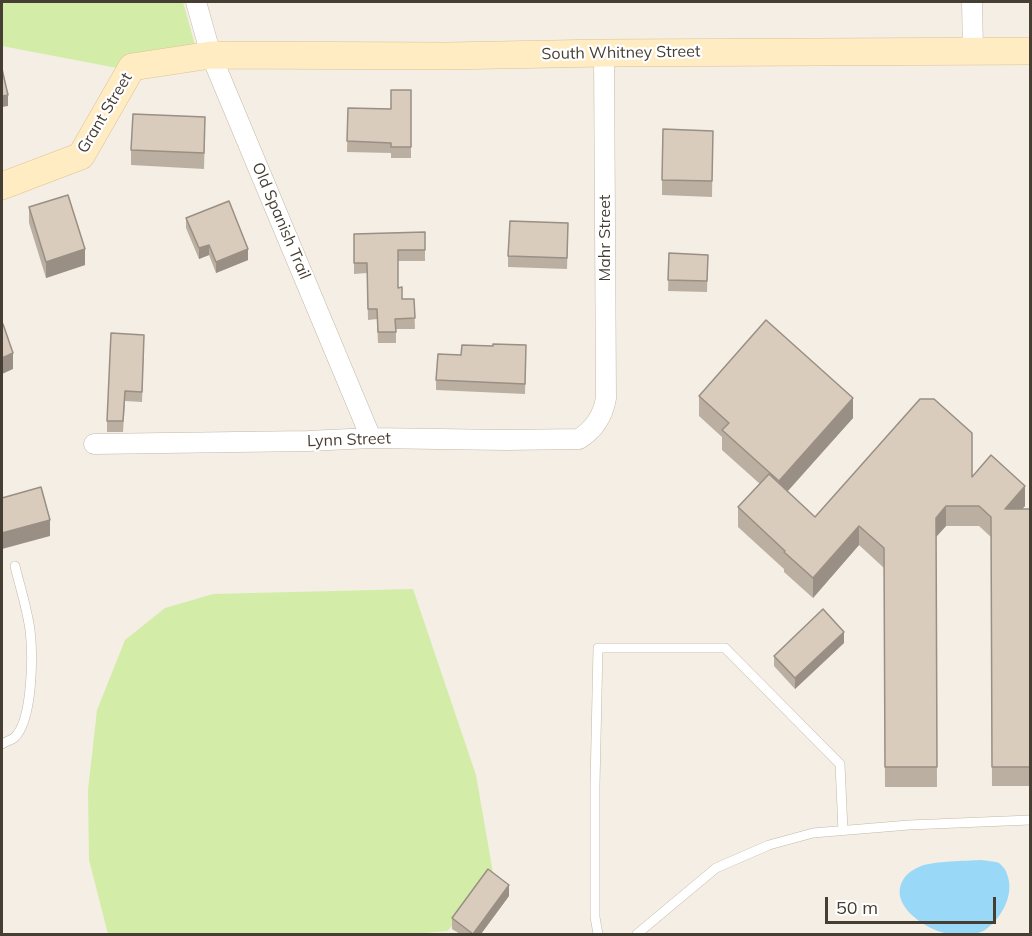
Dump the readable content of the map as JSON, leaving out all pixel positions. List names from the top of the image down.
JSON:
{
  "streets": {
    "street": [
      "South Whitney Street",
      "Grant Street",
      "Old Spanish Trail",
      "Mahr Street",
      "Lynn Street"
    ]
  },
  "crossings": [
    ["South Whitney Street", "Grant Street"],
    ["South Whitney Street", "Old Spanish Trail"],
    ["South Whitney Street", "Mahr Street"],
    ["Grant Street", "Old Spanish Trail"],
    ["Old Spanish Trail", "Lynn Street"],
    ["Mahr Street", "Lynn Street"]
  ],
  "scale_bar": "50 m"
}
